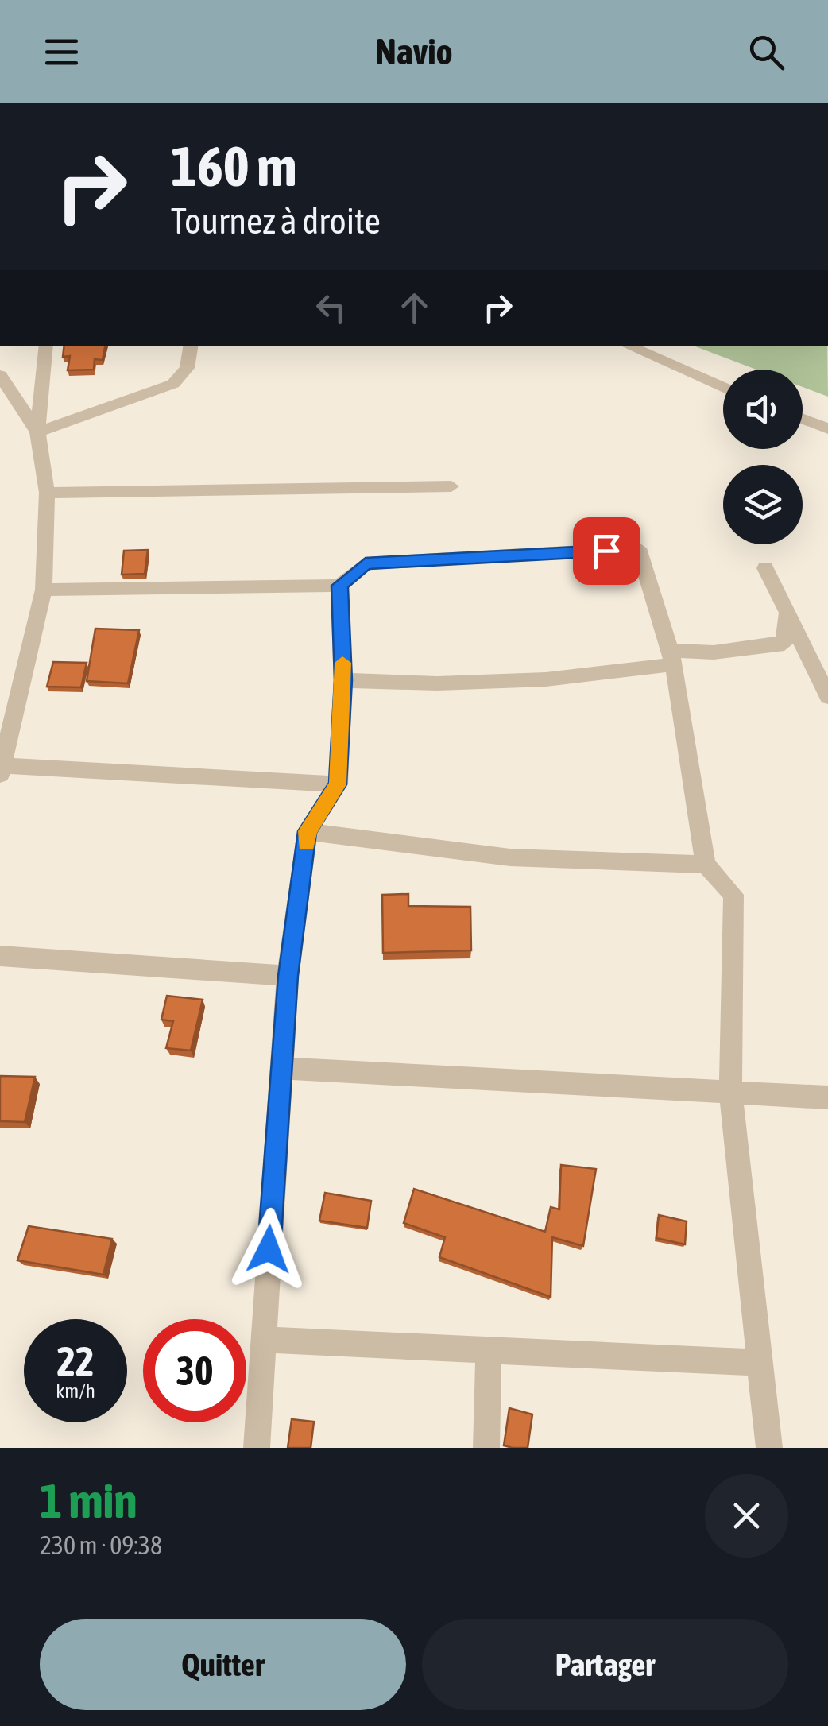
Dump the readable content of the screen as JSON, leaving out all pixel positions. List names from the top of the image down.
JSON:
{
  "page": {
    "header": "Navio",
    "turn": ["160 m", "Tournez à droite"],
    "speed": "22 km/h",
    "limit": "30",
    "heading": ["1 min", "230 m · 09:38"],
    "buttons": ["Quitter", "Partager"]
  }
}
